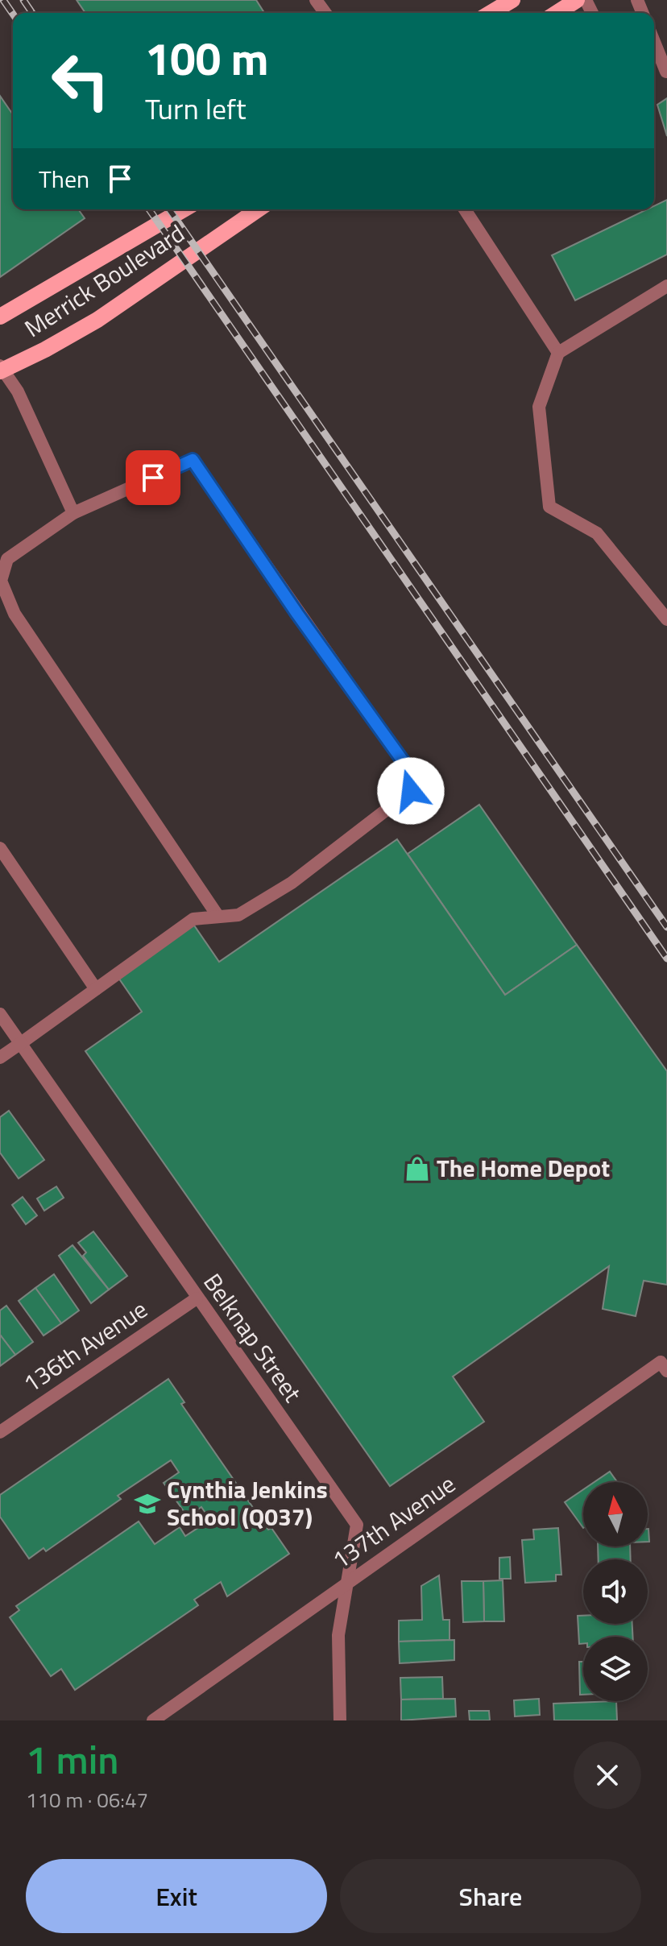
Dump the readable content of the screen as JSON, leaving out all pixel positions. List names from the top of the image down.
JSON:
{
  "streets": {
    "main road": ["Merrick Boulevard"],
    "street": ["Belknap Street", "136th Avenue", "137th Avenue"]
  },
  "crossings": [
    ["Belknap Street", "136th Avenue"],
    ["Belknap Street", "137th Avenue"]
  ],
  "places": {
    "shop": ["The Home Depot"],
    "school or university": ["Cynthia Jenkins School (Q037)"]
  },
  "north": "top",
  "page": {
    "turn": ["100 m", "Turn left"],
    "then": "Then",
    "heading": ["1 min", "110 m · 06:47"],
    "buttons": ["Exit", "Share"]
  }
}
